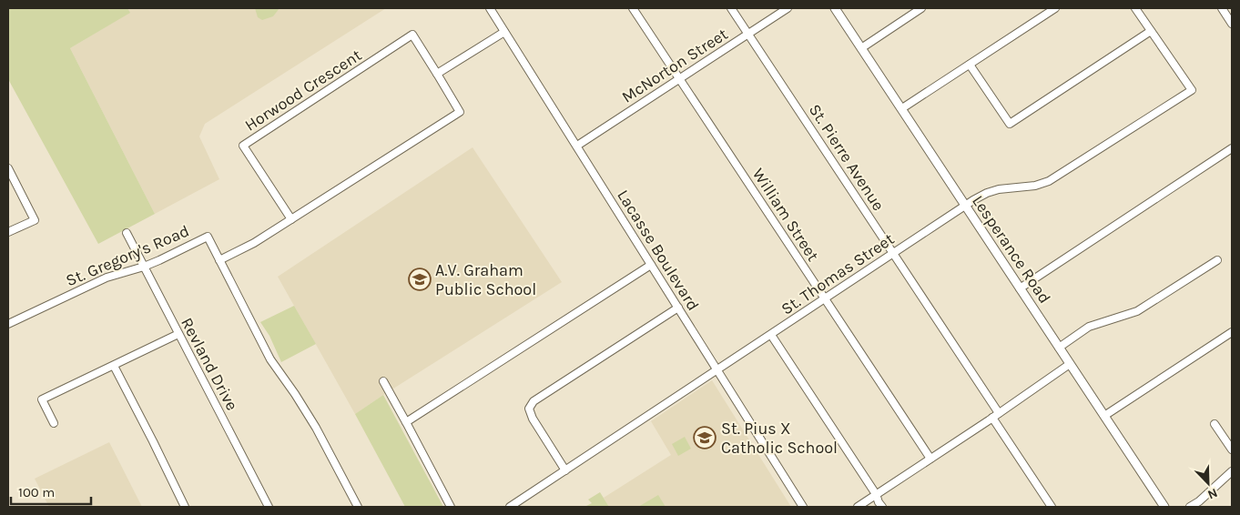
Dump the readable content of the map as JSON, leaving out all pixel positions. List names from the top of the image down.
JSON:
{
  "streets": {
    "main road": ["Lesperance Road"],
    "street": [
      "McNorton Street",
      "Horwood Crescent",
      "St. Pierre Avenue",
      "William Street",
      "Lacasse Boulevard",
      "St. Gregory's Road",
      "St. Thomas Street",
      "Revland Drive"
    ]
  },
  "crossings": [
    ["McNorton Street", "St. Pierre Avenue"],
    ["McNorton Street", "William Street"],
    ["McNorton Street", "Lacasse Boulevard"],
    ["St. Pierre Avenue", "St. Thomas Street"],
    ["William Street", "St. Thomas Street"],
    ["Lesperance Road", "St. Thomas Street"],
    ["Lacasse Boulevard", "St. Thomas Street"],
    ["St. Gregory's Road", "Revland Drive"]
  ],
  "places": {
    "school or university": ["A.V. Graham Public School", "St. Pius X Catholic School"]
  },
  "scale_bar": "100 m",
  "north": "bottom right"
}
